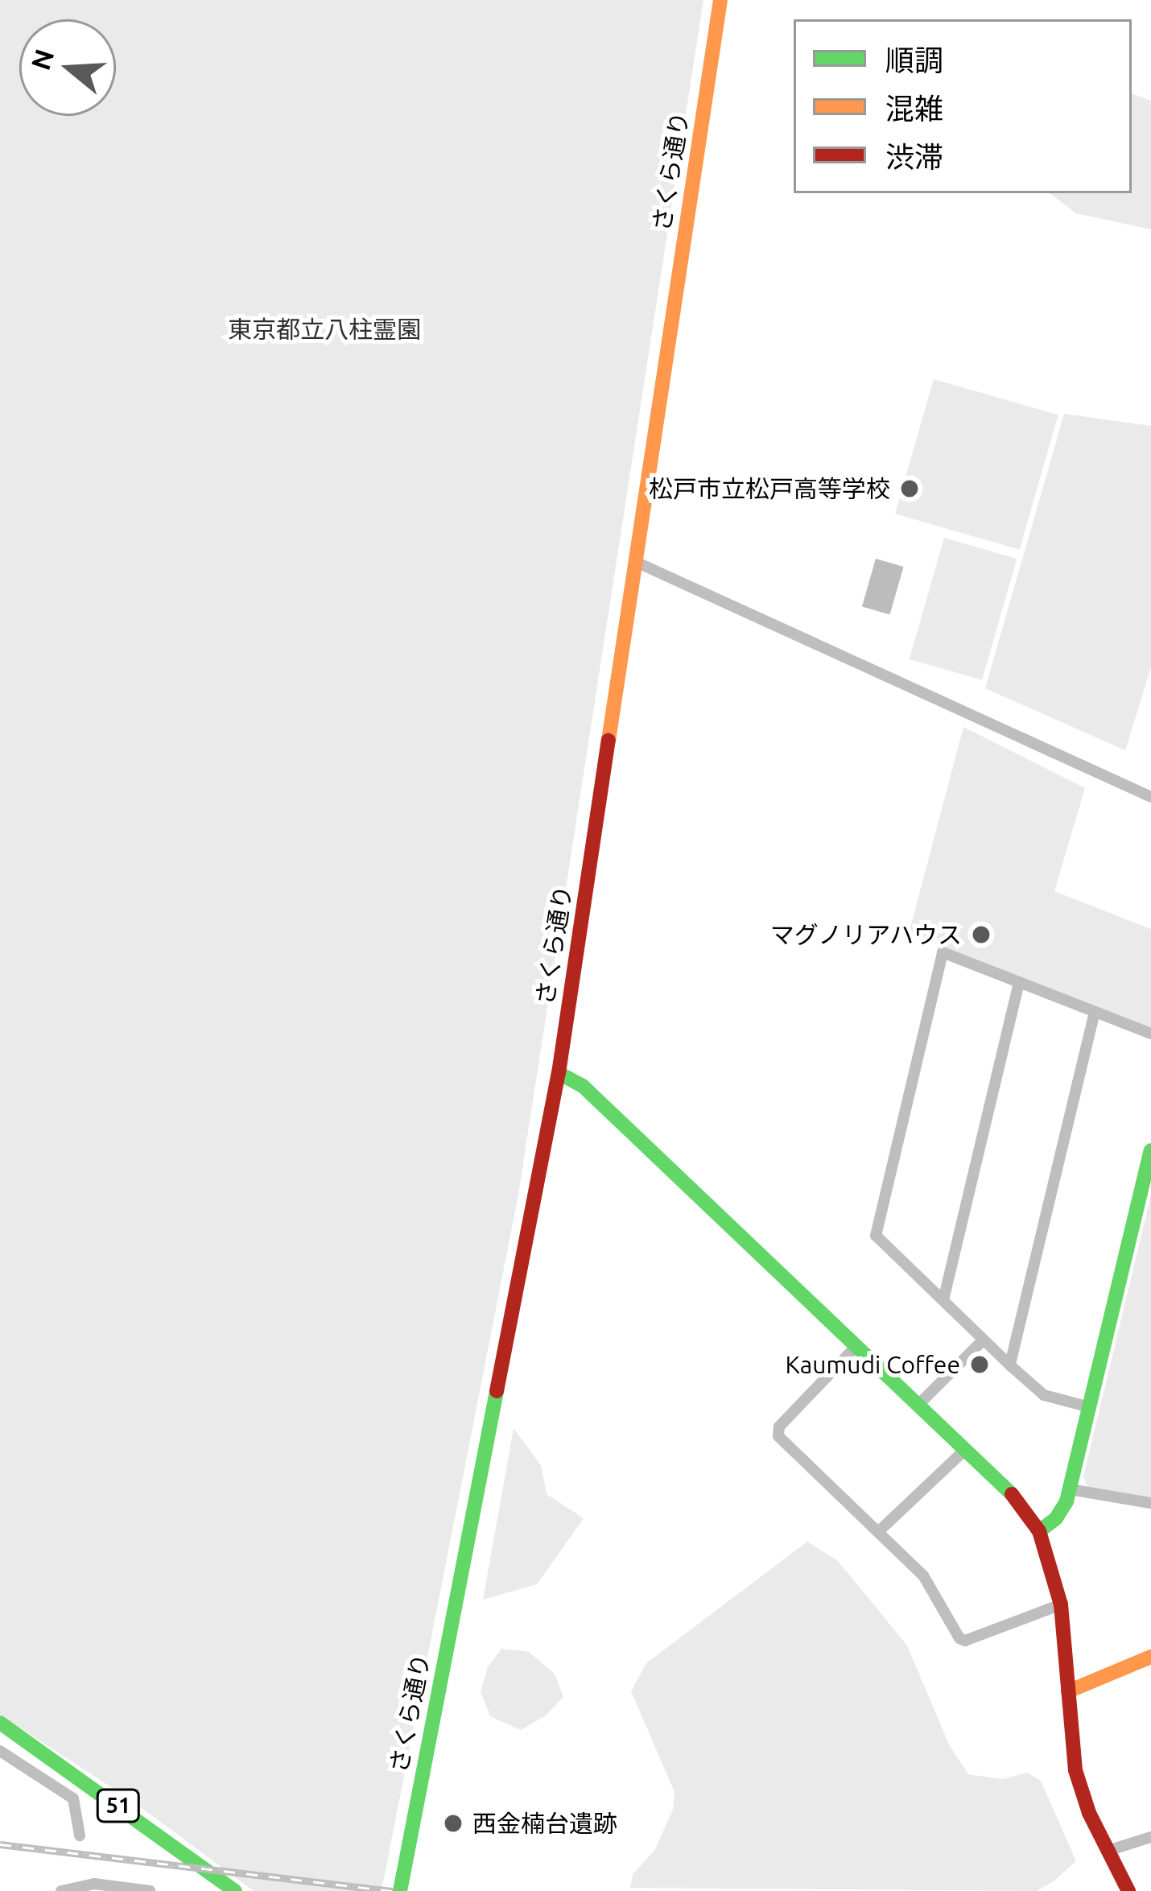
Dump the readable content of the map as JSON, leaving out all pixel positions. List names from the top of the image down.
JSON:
{
  "streets": {
    "street": ["さくら通り", "51"]
  },
  "parks": ["東京都立八柱霊園"],
  "places": [
    "松戸市立松戸高等学校",
    "マグノリアハウス",
    "Kaumudi Coffee",
    "西金楠台遺跡"
  ],
  "legend": ["順調", "混雑", "渋滞"],
  "north": "left"
}
